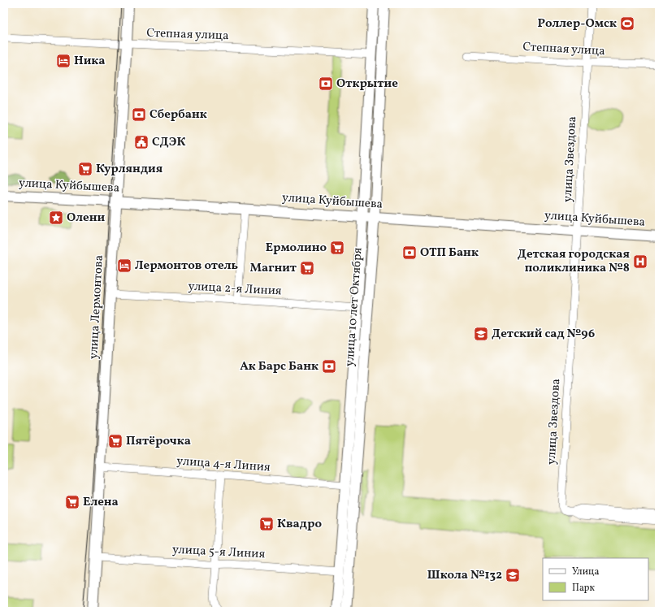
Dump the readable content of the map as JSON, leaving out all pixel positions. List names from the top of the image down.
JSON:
{
  "streets": {
    "main road": ["улица Куйбышева", "улица Лермонтова", "улица 10 лет Октября"],
    "street": [
      "Степная улица",
      "улица Звездова",
      "улица 2-я Линия",
      "улица 4-я Линия",
      "улица 5-я Линия"
    ]
  },
  "crossings": [
    ["Степная улица", "улица Звездова"],
    ["Степная улица", "улица Лермонтова"],
    ["Степная улица", "улица 10 лет Октября"],
    ["улица Звездова", "улица Куйбышева"],
    ["улица Куйбышева", "улица Лермонтова"],
    ["улица Куйбышева", "улица 10 лет Октября"],
    ["улица 2-я Линия", "улица Лермонтова"],
    ["улица 2-я Линия", "улица 10 лет Октября"],
    ["улица Лермонтова", "улица 4-я Линия"],
    ["улица Лермонтова", "улица 5-я Линия"],
    ["улица 10 лет Октября", "улица 4-я Линия"],
    ["улица 10 лет Октября", "улица 5-я Линия"]
  ],
  "places": {
    "sports": ["Роллер-Омск"],
    "hotel": ["Ника", "Лермонтов отель"],
    "bank": [
      "Открытие",
      "Сбербанк",
      "ОТП Банк",
      "Ак Барс Банк"
    ],
    "public building": ["СДЭК"],
    "supermarket": [
      "Курляндия",
      "Ермолино",
      "Магнит",
      "Пятёрочка",
      "Елена",
      "Квадро"
    ],
    "place": ["Олени"],
    "hospital": ["Детская городская поликлиника №8"],
    "school or university": ["Детский сад №96", "Школа №132"]
  },
  "legend": ["Улица", "Парк"]
}
